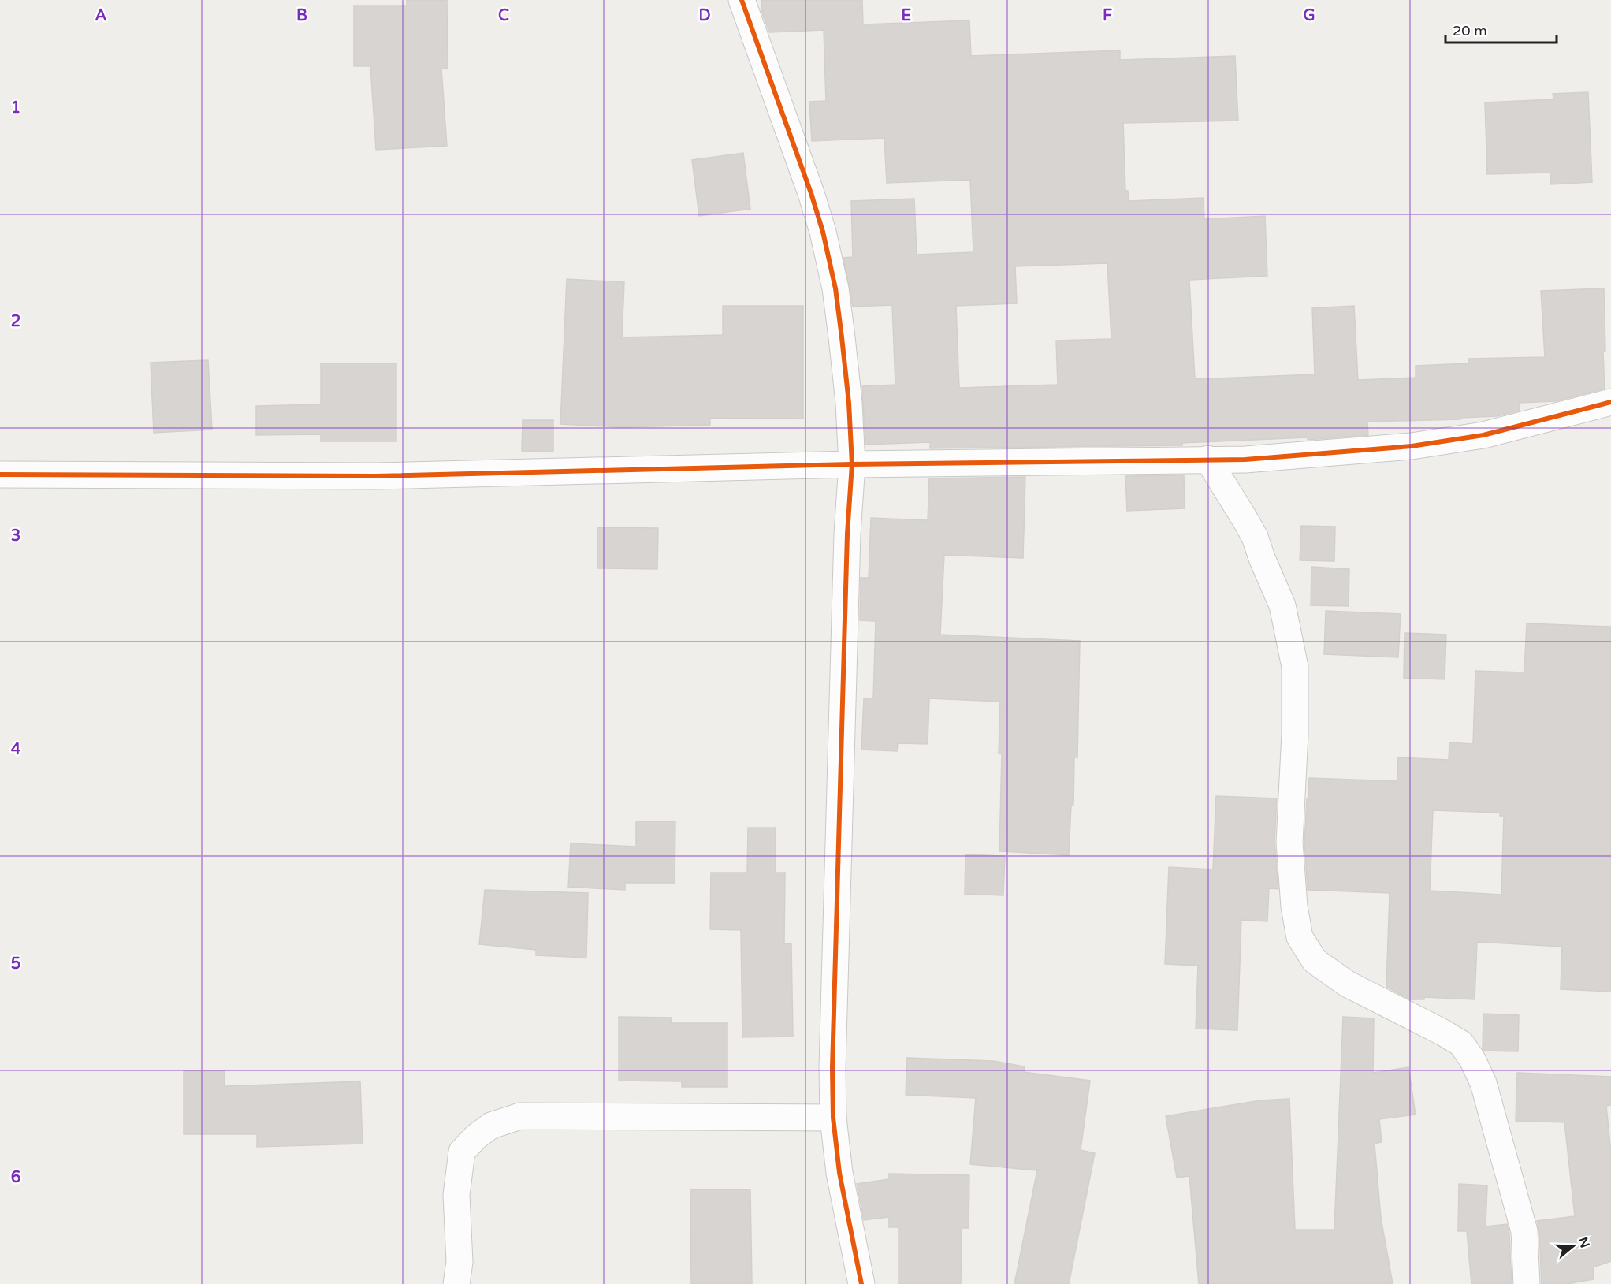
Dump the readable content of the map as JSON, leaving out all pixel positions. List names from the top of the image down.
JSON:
{
  "scale_bar": "20 m",
  "north": "right",
  "grid": {
    "columns": [
      "A",
      "B",
      "C",
      "D",
      "E",
      "F",
      "G"
    ],
    "rows": [
      "1",
      "2",
      "3",
      "4",
      "5",
      "6"
    ]
  }
}
